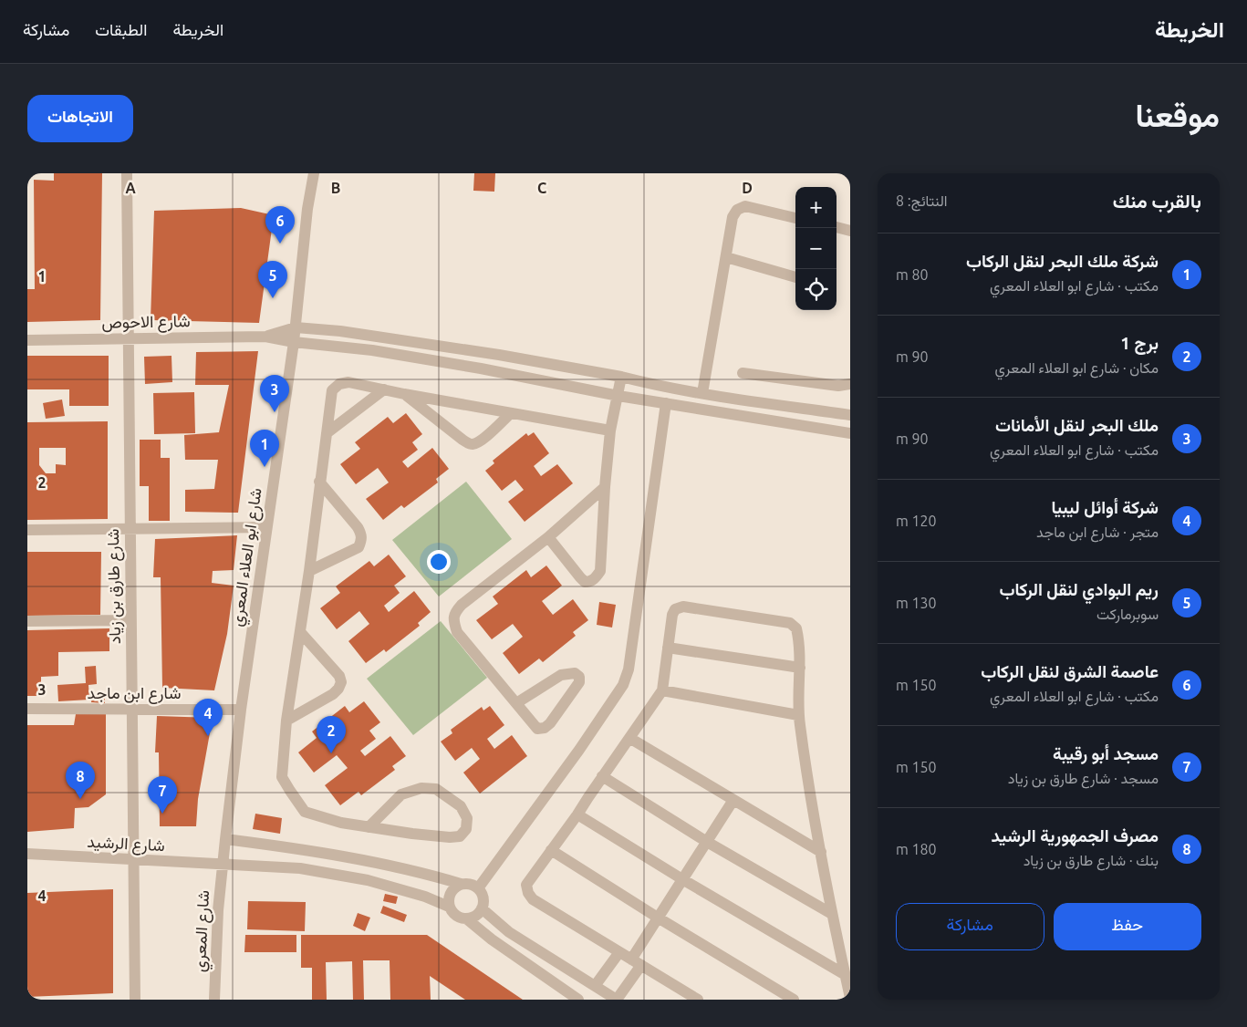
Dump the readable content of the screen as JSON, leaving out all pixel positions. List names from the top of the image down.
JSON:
{
  "streets": {
    "street": [
      "شارع الاحوص",
      "شارع ابو العلاء المعري",
      "شارع طارق بن زياد",
      "شارع ابن ماجد",
      "شارع الرشيد",
      "شارع المعري"
    ]
  },
  "crossings": [
    ["شارع الاحوص", "شارع طارق بن زياد"],
    ["شارع ابو العلاء المعري", "شارع ابن ماجد"],
    ["شارع ابو العلاء المعري", "شارع الرشيد"],
    ["شارع ابو العلاء المعري", "شارع المعري"],
    ["شارع طارق بن زياد", "شارع ابن ماجد"],
    ["شارع طارق بن زياد", "شارع الرشيد"],
    ["شارع الرشيد", "شارع المعري"]
  ],
  "page": {
    "header": "الخريطة",
    "nav": ["الخريطة", "الطبقات", "مشاركة"],
    "title": "موقعنا",
    "buttons": [
      "الاتجاهات",
      ["حفظ", "مشاركة"]
    ],
    "heading": ["بالقرب منك", "النتائج: 8"],
    "map_buttons": ["+", "−"],
    "pins": [
      "6",
      "5",
      "3",
      "1",
      "4",
      "2",
      "8",
      "7"
    ],
    "list": [
      {
        "mark": "1",
        "name": "شركة ملك البحر لنقل الركاب",
        "note": "مكتب · شارع ابو العلاء المعري",
        "value": "80 m"
      },
      {
        "mark": "2",
        "name": "برج 1",
        "note": "مكان · شارع ابو العلاء المعري",
        "value": "90 m"
      },
      {
        "mark": "3",
        "name": "ملك البحر لنقل الأمانات",
        "note": "مكتب · شارع ابو العلاء المعري",
        "value": "90 m"
      },
      {
        "mark": "4",
        "name": "شركة أوائل ليبيا",
        "note": "متجر · شارع ابن ماجد",
        "value": "120 m"
      },
      {
        "mark": "5",
        "name": "ريم البوادي لنقل الركاب",
        "note": "سوبرماركت",
        "value": "130 m"
      },
      {
        "mark": "6",
        "name": "عاصمة الشرق لنقل الركاب",
        "note": "مكتب · شارع ابو العلاء المعري",
        "value": "150 m"
      },
      {
        "mark": "7",
        "name": "مسجد أبو رقيبة",
        "note": "مسجد · شارع طارق بن زياد",
        "value": "150 m"
      },
      {
        "mark": "8",
        "name": "مصرف الجمهورية الرشيد",
        "note": "بنك · شارع طارق بن زياد",
        "value": "180 m"
      }
    ]
  },
  "grid": {
    "columns": [
      "A",
      "B",
      "C",
      "D"
    ],
    "rows": [
      "1",
      "2",
      "3",
      "4"
    ]
  }
}
